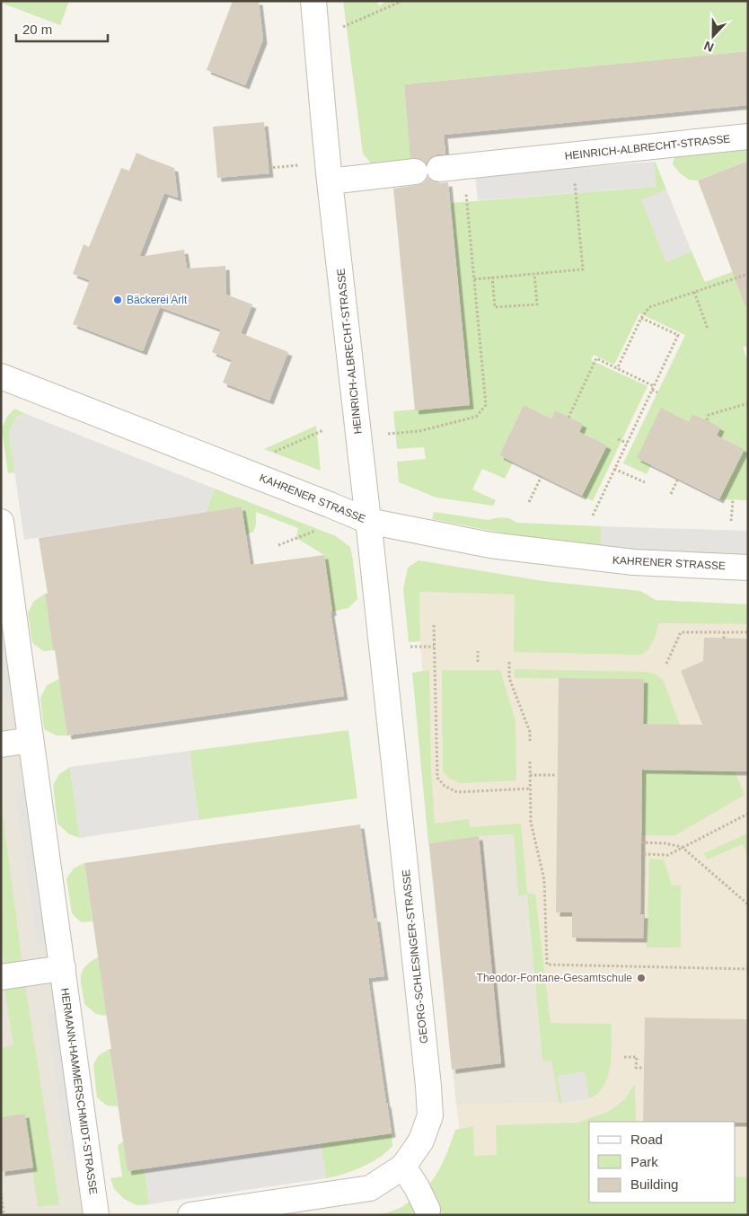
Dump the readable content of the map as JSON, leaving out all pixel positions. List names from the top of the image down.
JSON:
{
  "streets": {
    "street": [
      "HEINRICH-ALBRECHT-STRASSE",
      "KAHRENER STRASSE",
      "GEORG-SCHLESINGER-STRASSE",
      "HERMANN-HAMMERSCHMIDT-STRASSE"
    ]
  },
  "crossings": [
    ["HEINRICH-ALBRECHT-STRASSE", "KAHRENER STRASSE"],
    ["HEINRICH-ALBRECHT-STRASSE", "GEORG-SCHLESINGER-STRASSE"],
    ["KAHRENER STRASSE", "GEORG-SCHLESINGER-STRASSE"]
  ],
  "places": ["Bäckerei Arlt", "Theodor-Fontane-Gesamtschule"],
  "legend": ["Road", "Park", "Building"],
  "scale_bar": "20 m",
  "north": "bottom"
}
